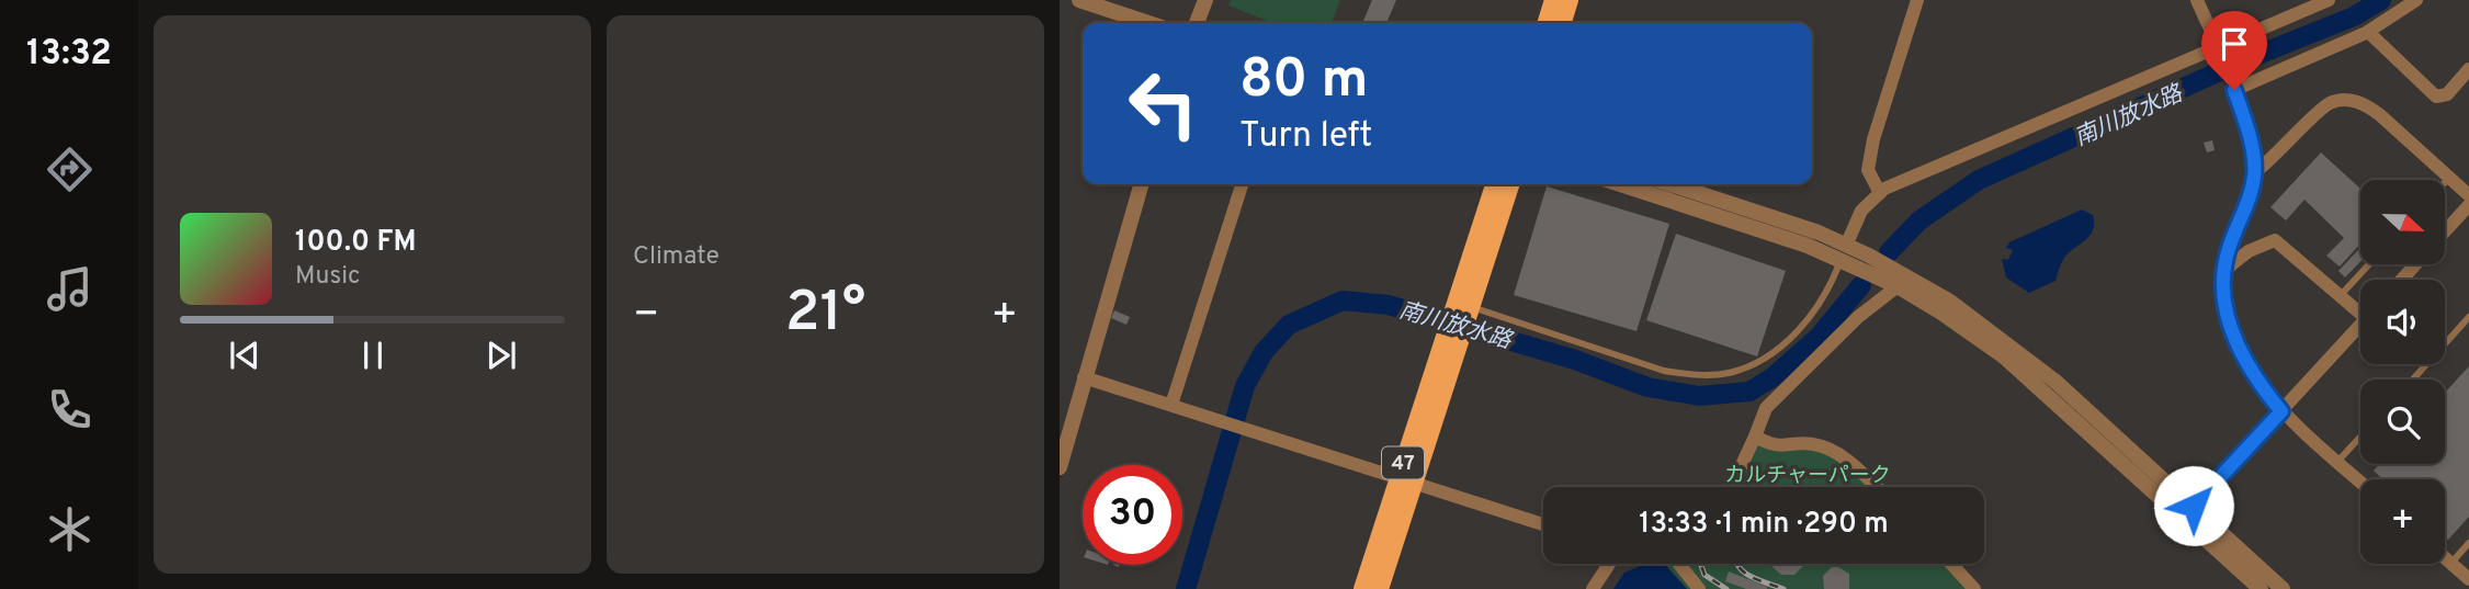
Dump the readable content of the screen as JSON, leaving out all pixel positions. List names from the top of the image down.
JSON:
{
  "streets": {
    "main road": ["47"]
  },
  "water": ["南川放水路"],
  "parks": ["カルチャーパーク"],
  "north": "right",
  "page": {
    "tabs": "13:32",
    "tile": "Climate",
    "turn": ["80 m", "Turn left"],
    "map_buttons": "+",
    "song": ["100.0 FM", "Music"],
    "heat": ["−", "21°", "+"],
    "limit": "30",
    "trip": "13:33 · 1 min · 290 m"
  }
}
